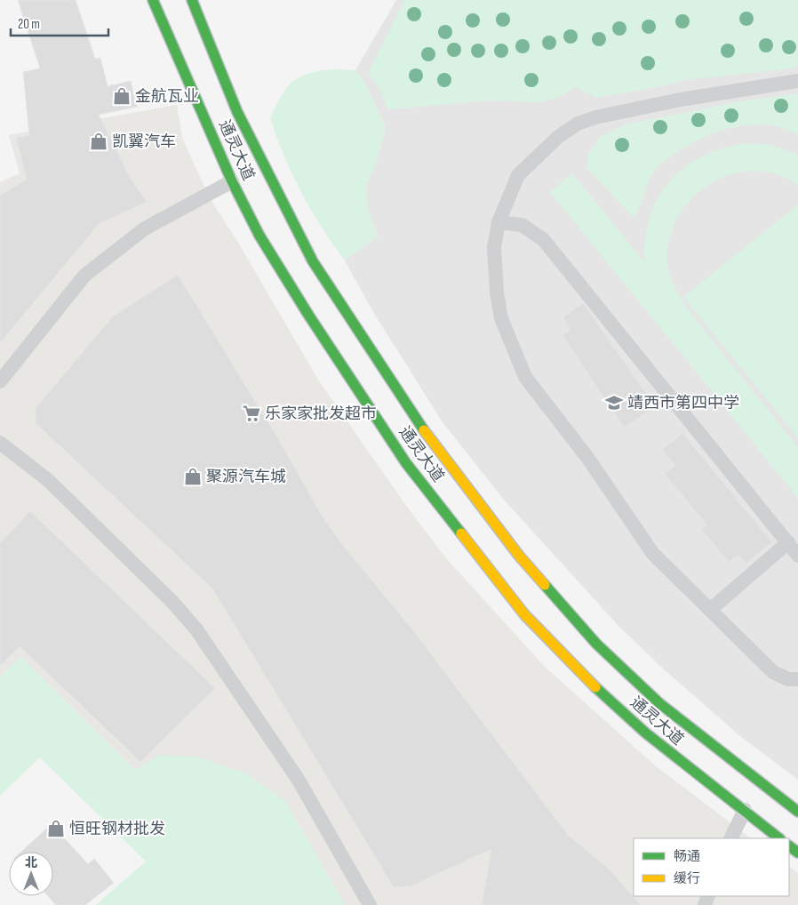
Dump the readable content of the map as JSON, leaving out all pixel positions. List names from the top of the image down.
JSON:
{
  "streets": {
    "highway": ["通灵大道"]
  },
  "places": {
    "shop": [
      "金航瓦业",
      "凯翼汽车",
      "聚源汽车城",
      "恒旺钢材批发"
    ],
    "school or university": ["靖西市第四中学"],
    "supermarket": ["乐家家批发超市"]
  },
  "legend": ["畅通", "缓行"],
  "scale_bar": "20 m",
  "north": "top"
}
